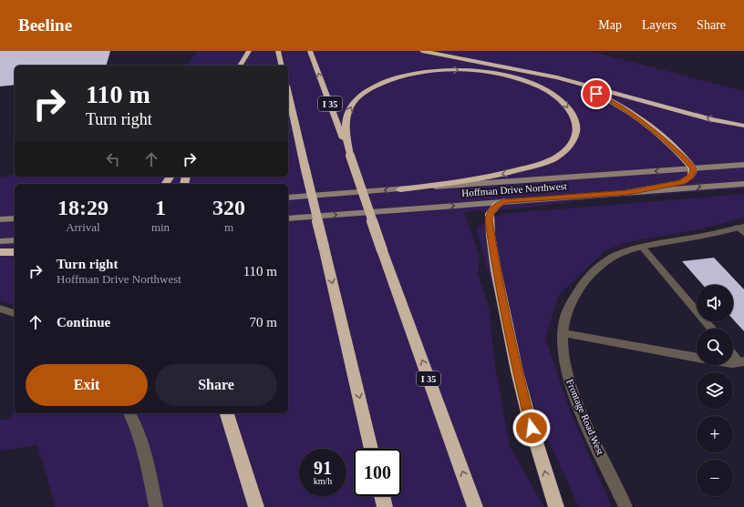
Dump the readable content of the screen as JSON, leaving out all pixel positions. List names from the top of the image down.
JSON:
{
  "streets": {
    "highway": ["I 35"],
    "main road": ["Hoffman Drive Northwest"],
    "street": ["Frontage Road West"]
  },
  "page": {
    "header": "Beeline",
    "nav": ["Map", "Layers", "Share"],
    "turn": ["110 m", "Turn right"],
    "eta": [
      "18:29",
      "Arrival",
      "1",
      "min",
      "320",
      "m"
    ],
    "list": [
      {
        "name": "Turn right",
        "note": "Hoffman Drive Northwest",
        "value": "110 m"
      },
      {
        "name": "Continue",
        "value": "70 m"
      }
    ],
    "map_buttons": ["+", "−"],
    "buttons": ["Exit", "Share"],
    "speed": "91 km/h",
    "limit": "100"
  }
}
